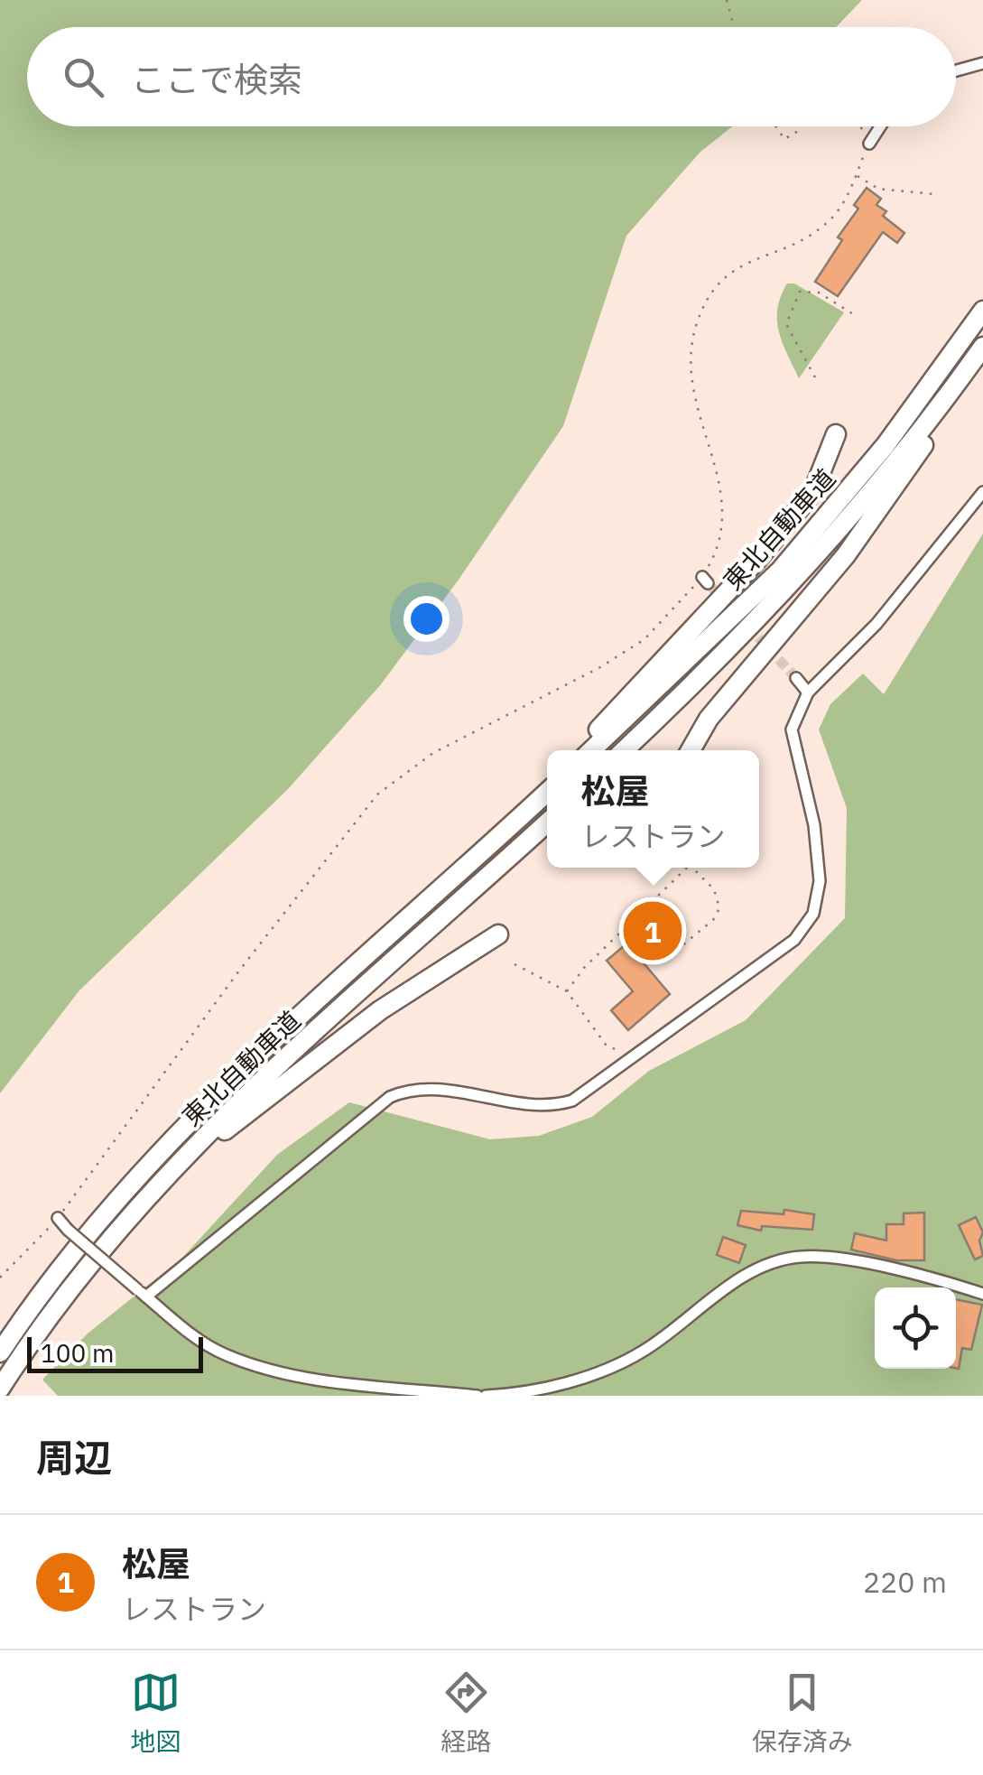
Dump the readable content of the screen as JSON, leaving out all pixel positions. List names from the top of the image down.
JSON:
{
  "streets": {
    "highway": ["東北自動車道"]
  },
  "scale_bar": "100 m",
  "page": {
    "search": "ここで検索",
    "popup": ["松屋", "レストラン"],
    "pins": "1",
    "scale": "100 m",
    "heading": "周辺",
    "list": [
      {
        "mark": "1",
        "name": "松屋",
        "note": "レストラン",
        "value": "220 m"
      }
    ],
    "nav": ["地図", "経路", "保存済み"]
  }
}
